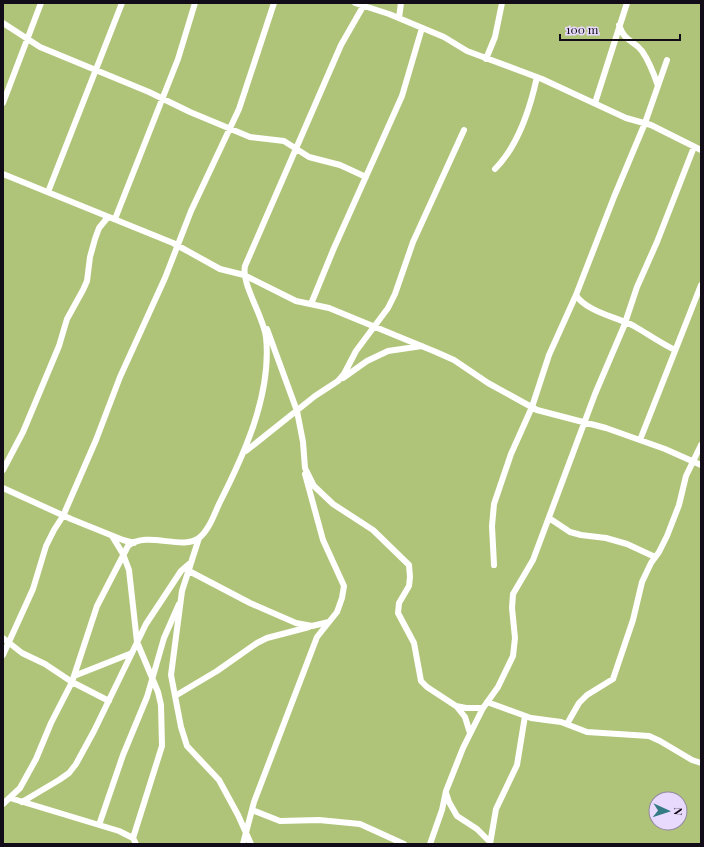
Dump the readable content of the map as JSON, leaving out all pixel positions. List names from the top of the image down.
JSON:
{
  "scale_bar": "100 m",
  "north": "right"
}
